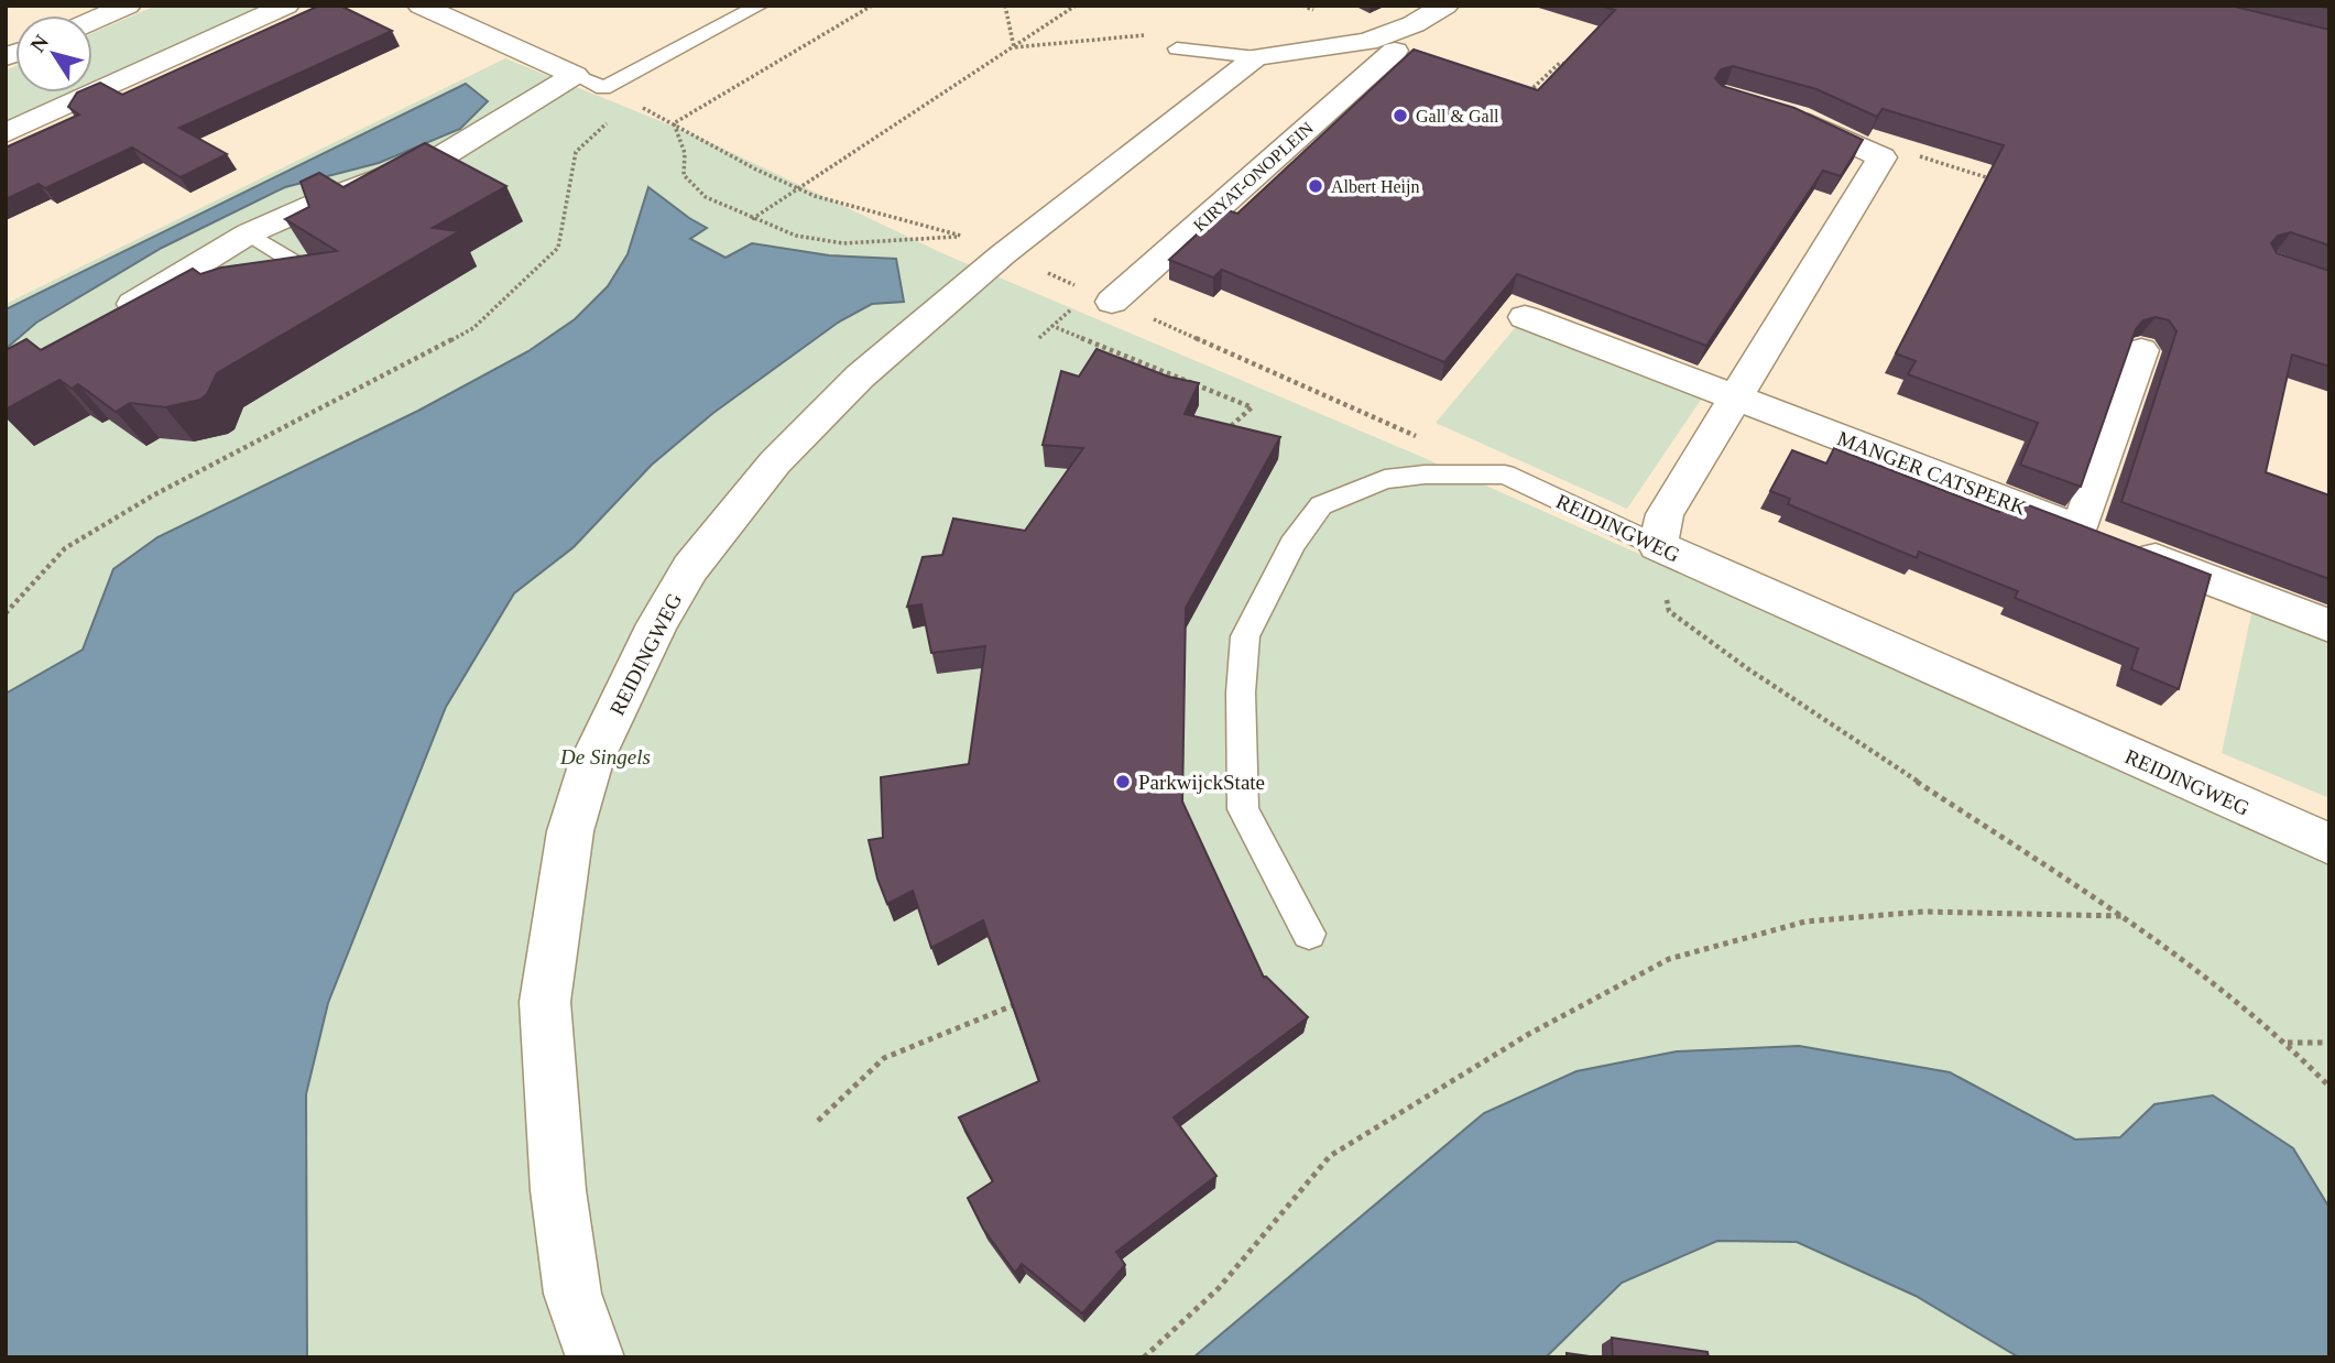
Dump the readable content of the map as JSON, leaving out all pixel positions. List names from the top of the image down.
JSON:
{
  "streets": {
    "street": ["KIRYAT-ONOPLEIN", "MANGER CATSPERK", "REIDINGWEG"]
  },
  "crossings": [
    ["KIRYAT-ONOPLEIN", "REIDINGWEG"]
  ],
  "parks": ["De Singels"],
  "places": ["Gall & Gall", "Albert Heijn", "ParkwijckState"],
  "north": "top left"
}
